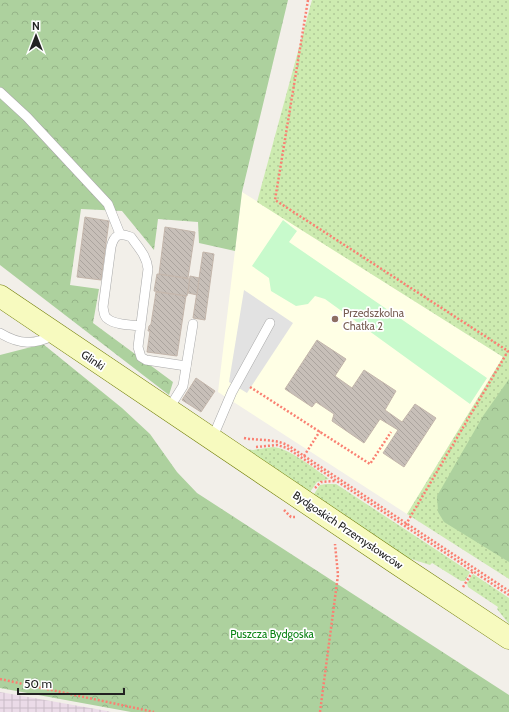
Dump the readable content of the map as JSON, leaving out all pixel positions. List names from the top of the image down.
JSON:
{
  "streets": {
    "street": ["Glinki", "Bydgoskich Przemysłowców"]
  },
  "crossings": [
    ["Glinki", "Bydgoskich Przemysłowców"]
  ],
  "parks": ["Puszcza Bydgoska"],
  "places": ["Przedszkolna Chatka 2"],
  "scale_bar": "50 m",
  "north": "top"
}
